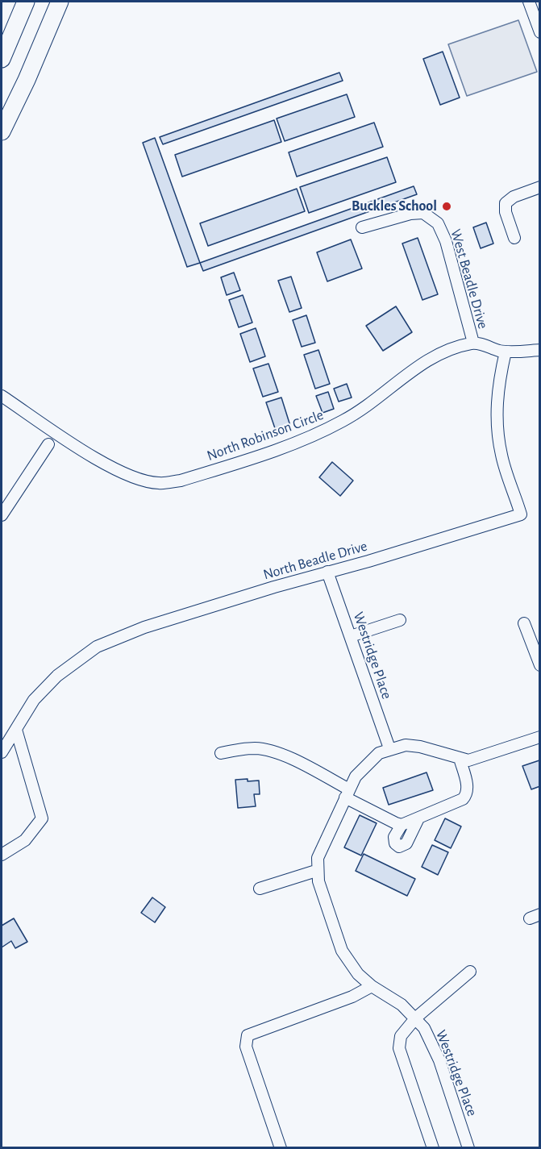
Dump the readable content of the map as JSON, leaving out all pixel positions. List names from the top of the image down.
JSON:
{
  "streets": {
    "street": [
      "West Beadle Drive",
      "North Robinson Circle",
      "North Beadle Drive",
      "Westridge Place"
    ]
  },
  "crossings": [
    ["West Beadle Drive", "North Robinson Circle"],
    ["North Beadle Drive", "Westridge Place"]
  ],
  "places": ["Buckles School"]
}
